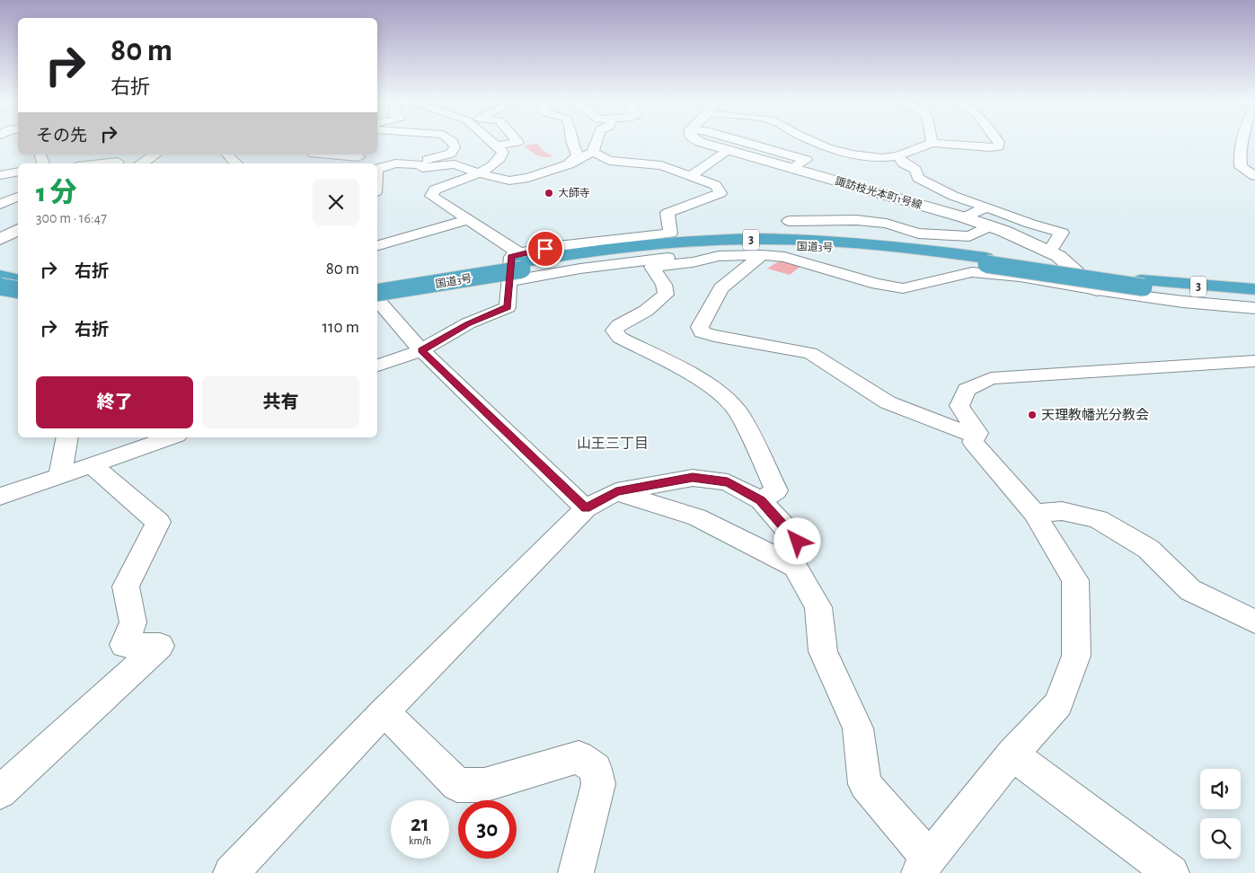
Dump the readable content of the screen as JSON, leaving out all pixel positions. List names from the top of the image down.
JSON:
{
  "streets": {
    "highway": ["3", "国道3号"],
    "street": ["諏訪枝光本町1号線"]
  },
  "districts": ["山王三丁目"],
  "places": ["大師寺", "天理教幡光分教会"],
  "page": {
    "turn": ["80 m", "右折"],
    "then": "その先",
    "heading": ["1 分", "300 m · 16:47"],
    "list": [
      {
        "name": "右折",
        "value": "80 m"
      },
      {
        "name": "右折",
        "value": "110 m"
      }
    ],
    "buttons": ["終了", "共有"],
    "speed": "21 km/h",
    "limit": "30"
  }
}
